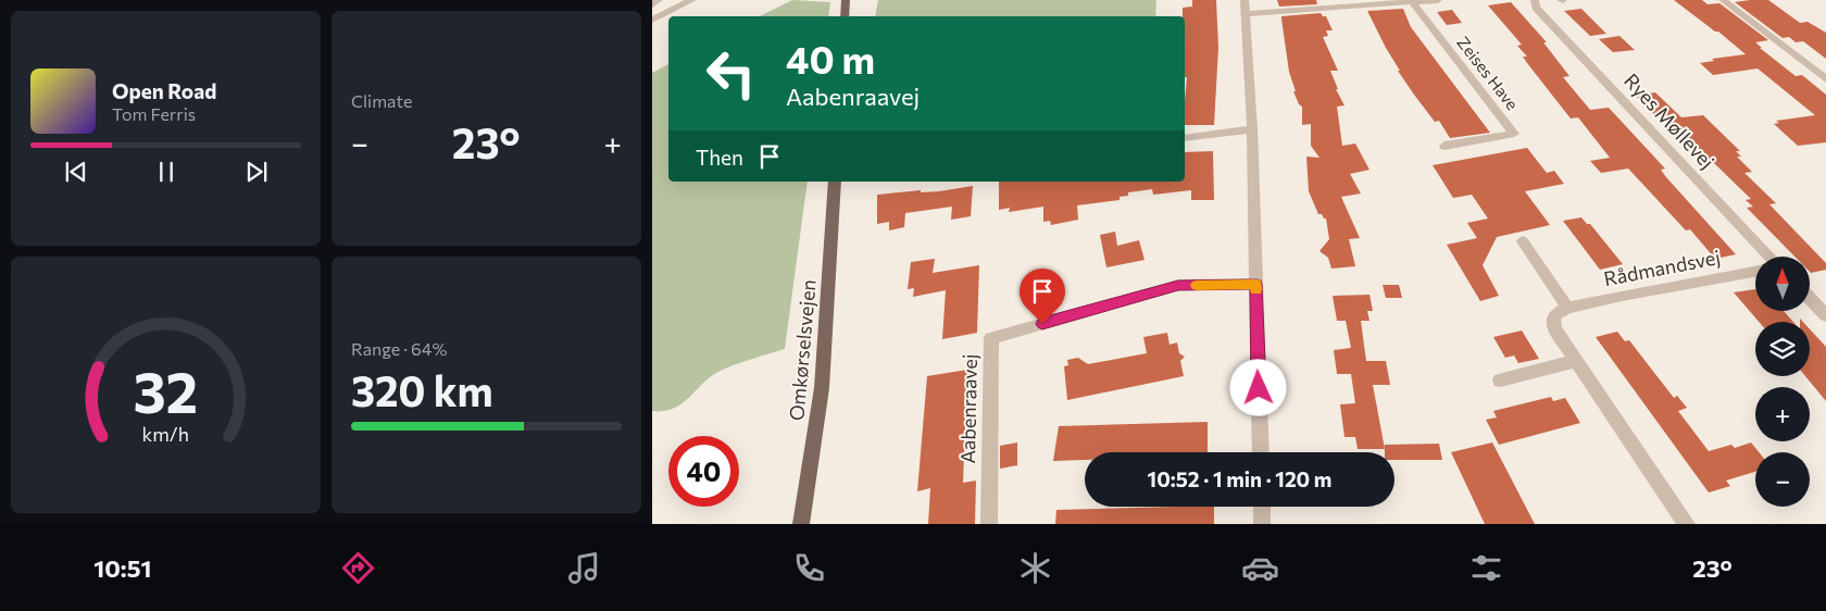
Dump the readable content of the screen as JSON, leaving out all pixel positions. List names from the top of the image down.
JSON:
{
  "streets": {
    "main road": ["Omkørselsvejen"],
    "street": [
      "Zeises Have",
      "Ryes Møllevej",
      "Rådmandsvej",
      "Aabenraavej"
    ]
  },
  "north": "top",
  "page": {
    "tile": [
      "Climate",
      ["Range · 64%", "320 km"]
    ],
    "turn": ["40 m", "Aabenraavej"],
    "song": ["Open Road", "Tom Ferris"],
    "heat": ["−", "23°", "+"],
    "then": "Then",
    "map_buttons": ["+", "−"],
    "limit": "40",
    "trip": "10:52 · 1 min · 120 m",
    "tabs": ["10:51", "23°"],
    "gauge": ["32", "km/h"]
  }
}
